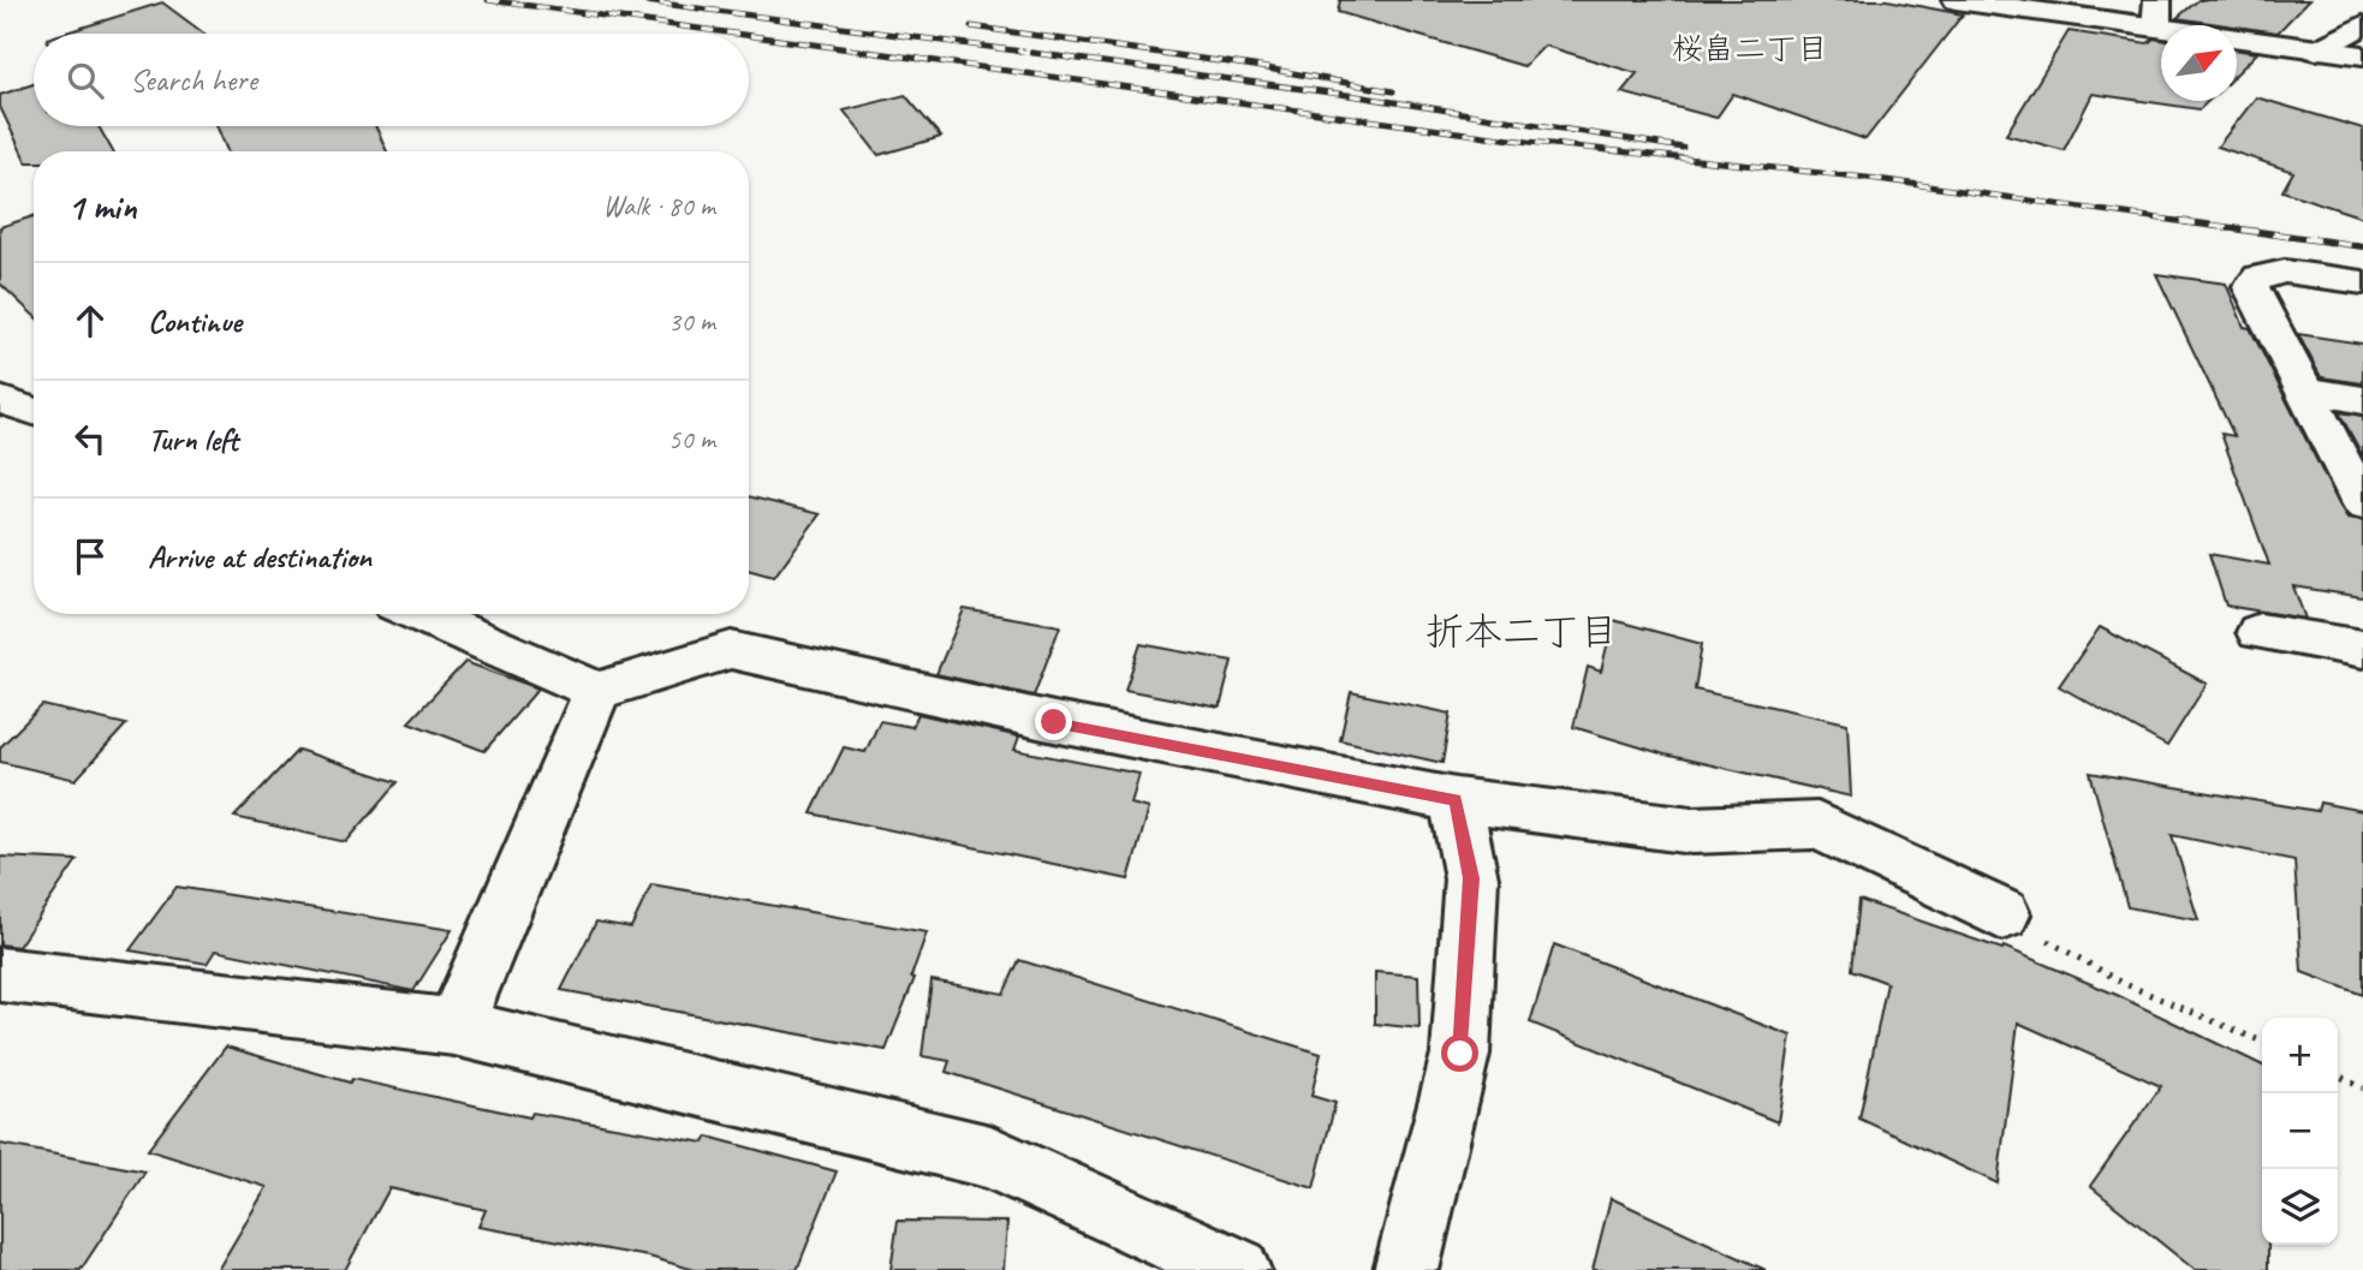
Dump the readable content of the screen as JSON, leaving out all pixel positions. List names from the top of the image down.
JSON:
{
  "districts": ["桜畠二丁目", "折本二丁目"],
  "north": "top right",
  "page": {
    "search": "Search here",
    "heading": ["1 min", "Walk · 80 m"],
    "list": [
      ["Continue", "30 m"],
      ["Turn left", "50 m"],
      "Arrive at destination"
    ],
    "map_buttons": ["+", "−"]
  }
}
